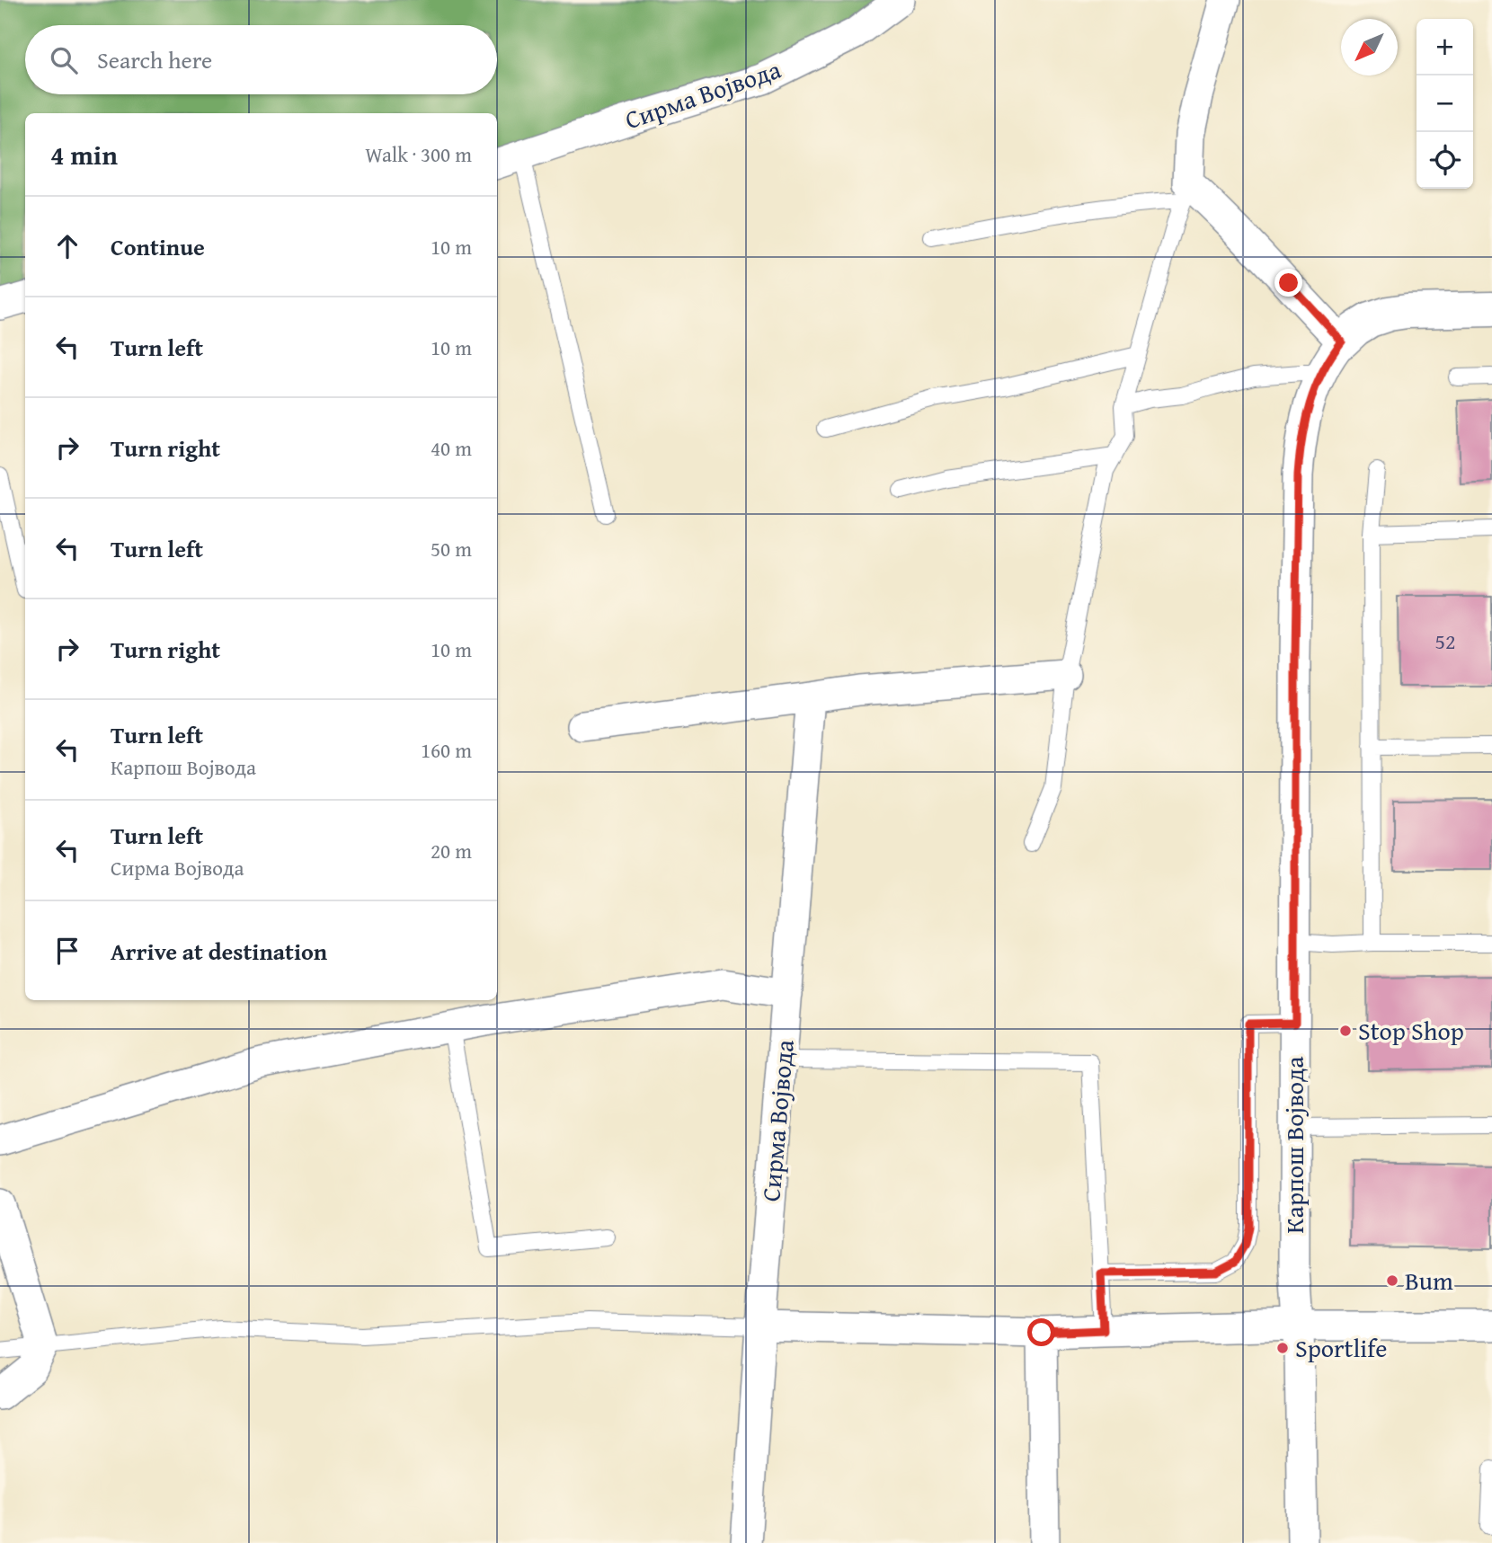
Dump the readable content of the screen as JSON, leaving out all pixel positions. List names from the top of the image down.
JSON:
{
  "streets": {
    "street": ["Сирма Војвода", "Карпош Војвода"]
  },
  "places": ["Stop Shop", "Bum", "Sportlife"],
  "house_numbers": ["52"],
  "north": "bottom left",
  "page": {
    "map_buttons": ["+", "−"],
    "search": "Search here",
    "heading": ["4 min", "Walk · 300 m"],
    "list": [
      ["Continue", "10 m"],
      ["Turn left", "10 m"],
      ["Turn right", "40 m"],
      ["Turn left", "50 m"],
      ["Turn right", "10 m"],
      ["Turn left", "Карпош Војвода", "160 m"],
      ["Turn left", "Сирма Војвода", "20 m"],
      "Arrive at destination"
    ]
  }
}
